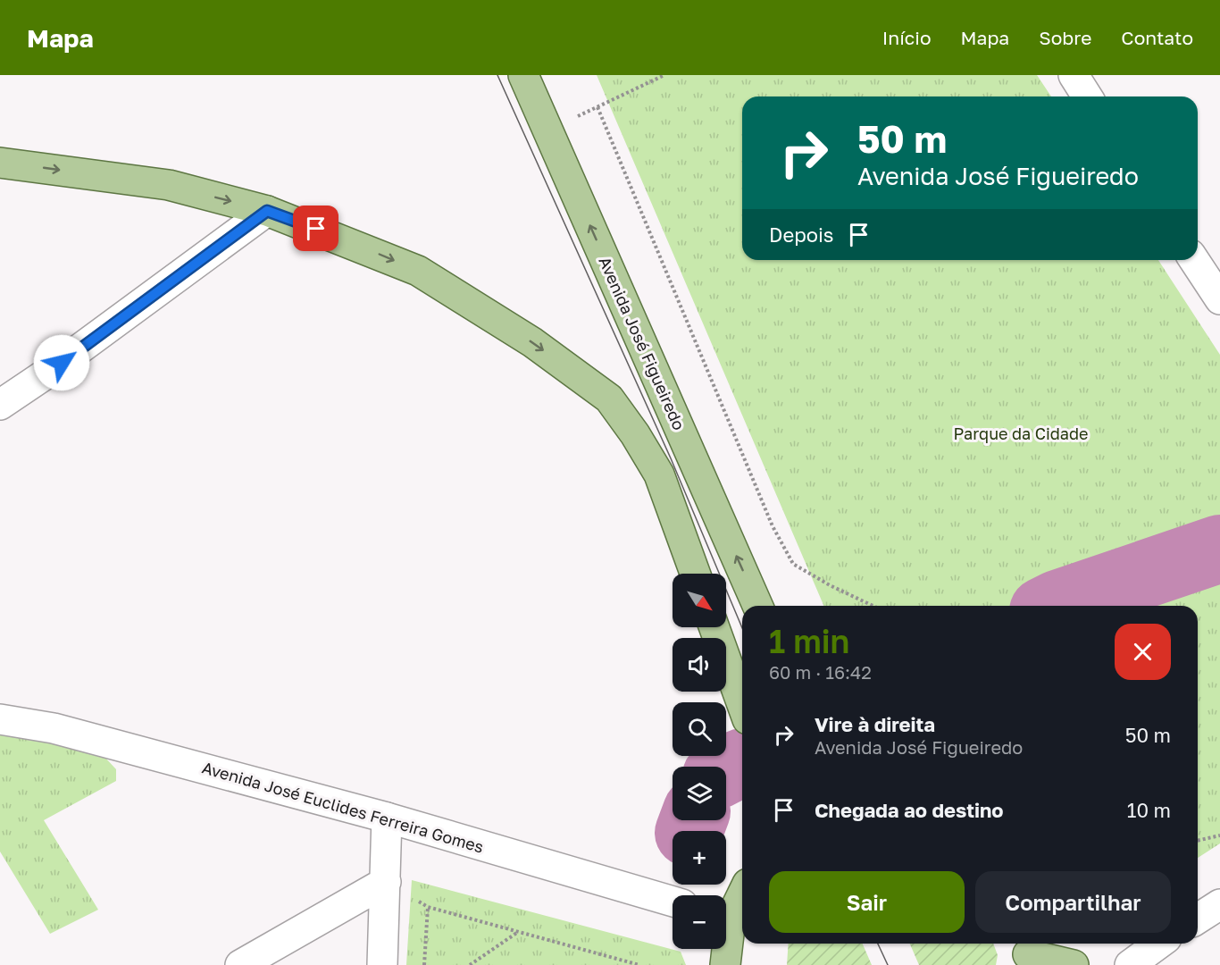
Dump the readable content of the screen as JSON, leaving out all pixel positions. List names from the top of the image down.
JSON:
{
  "streets": {
    "main road": ["Avenida José Figueiredo"],
    "street": ["Avenida José Euclides Ferreira Gomes"]
  },
  "one_way": ["Avenida José Figueiredo"],
  "parks": ["Parque da Cidade"],
  "north": "bottom right",
  "page": {
    "header": "Mapa",
    "nav": [
      "Início",
      "Mapa",
      "Sobre",
      "Contato"
    ],
    "turn": ["50 m", "Avenida José Figueiredo"],
    "then": "Depois",
    "map_buttons": ["+", "−"],
    "heading": ["1 min", "60 m · 16:42"],
    "list": [
      {
        "name": "Vire à direita",
        "note": "Avenida José Figueiredo",
        "value": "50 m"
      },
      {
        "name": "Chegada ao destino",
        "value": "10 m"
      }
    ],
    "buttons": ["Sair", "Compartilhar"]
  }
}
